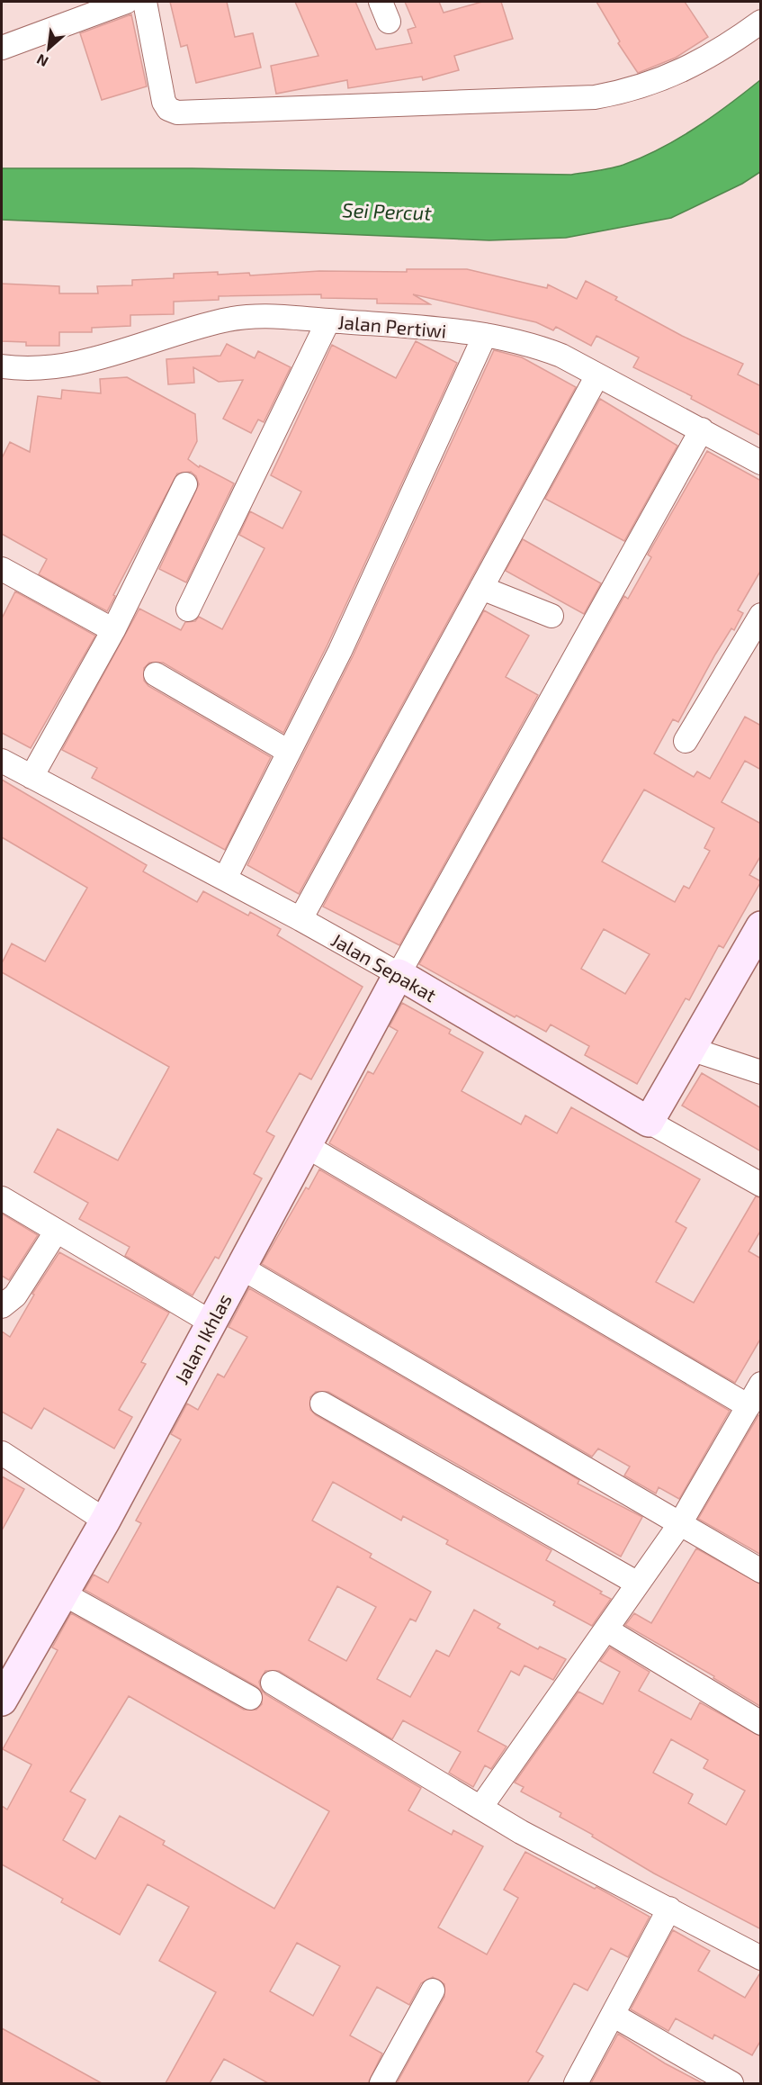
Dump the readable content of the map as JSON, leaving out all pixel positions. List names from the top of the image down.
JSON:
{
  "streets": {
    "street": ["Jalan Pertiwi", "Jalan Sepakat", "Jalan Ikhlas"]
  },
  "crossings": [
    ["Jalan Sepakat", "Jalan Ikhlas"]
  ],
  "water": ["Sei Percut"],
  "north": "bottom left"
}
